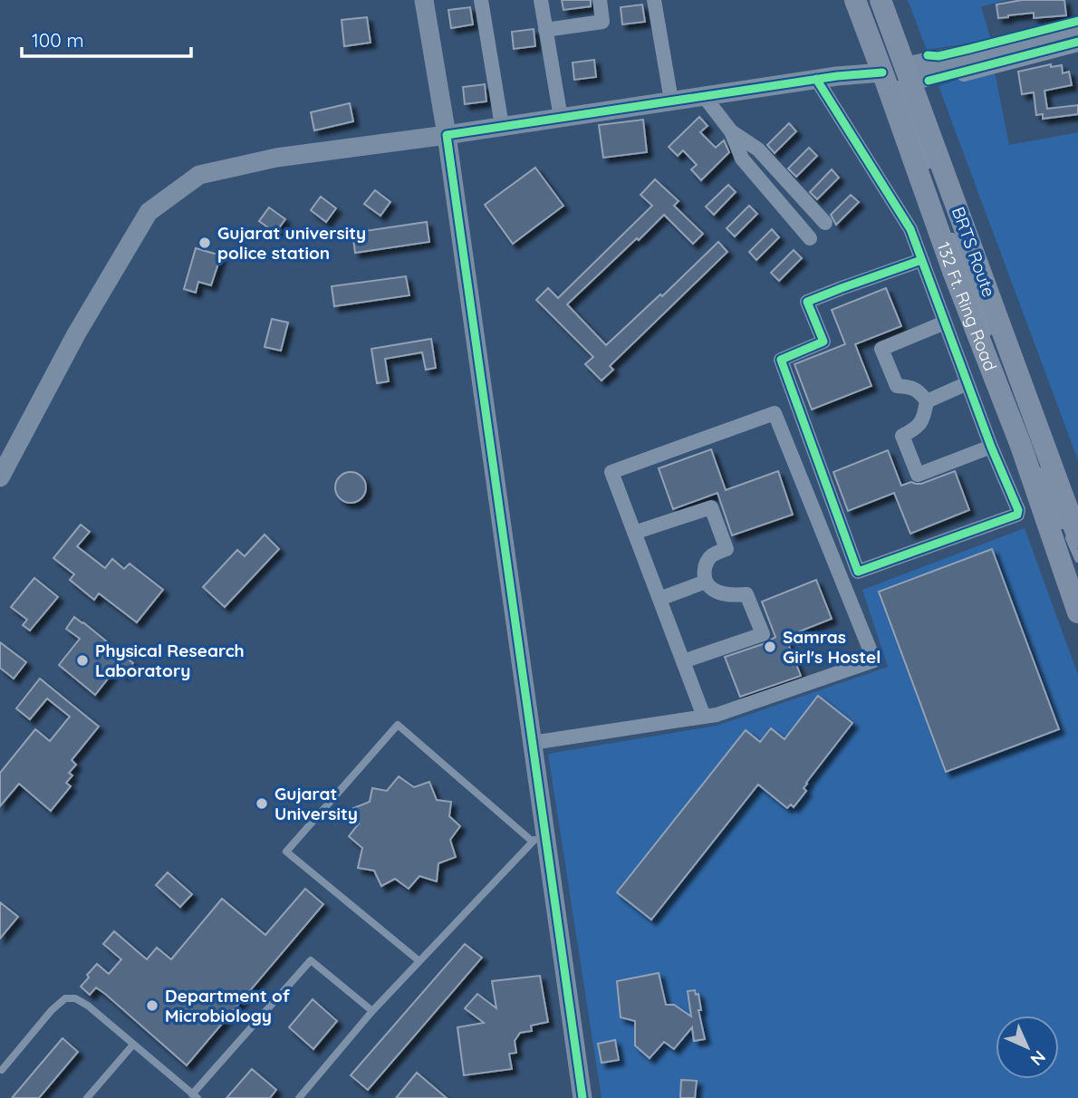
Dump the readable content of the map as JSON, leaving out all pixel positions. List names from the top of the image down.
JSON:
{
  "streets": {
    "main road": ["132 Ft. Ring Road"],
    "lane": ["BRTS Route"]
  },
  "places": [
    "Gujarat university police station",
    "Samras Girl's Hostel",
    "Physical Research Laboratory",
    "Gujarat University",
    "Department of Microbiology"
  ],
  "scale_bar": "100 m",
  "north": "bottom right"
}
